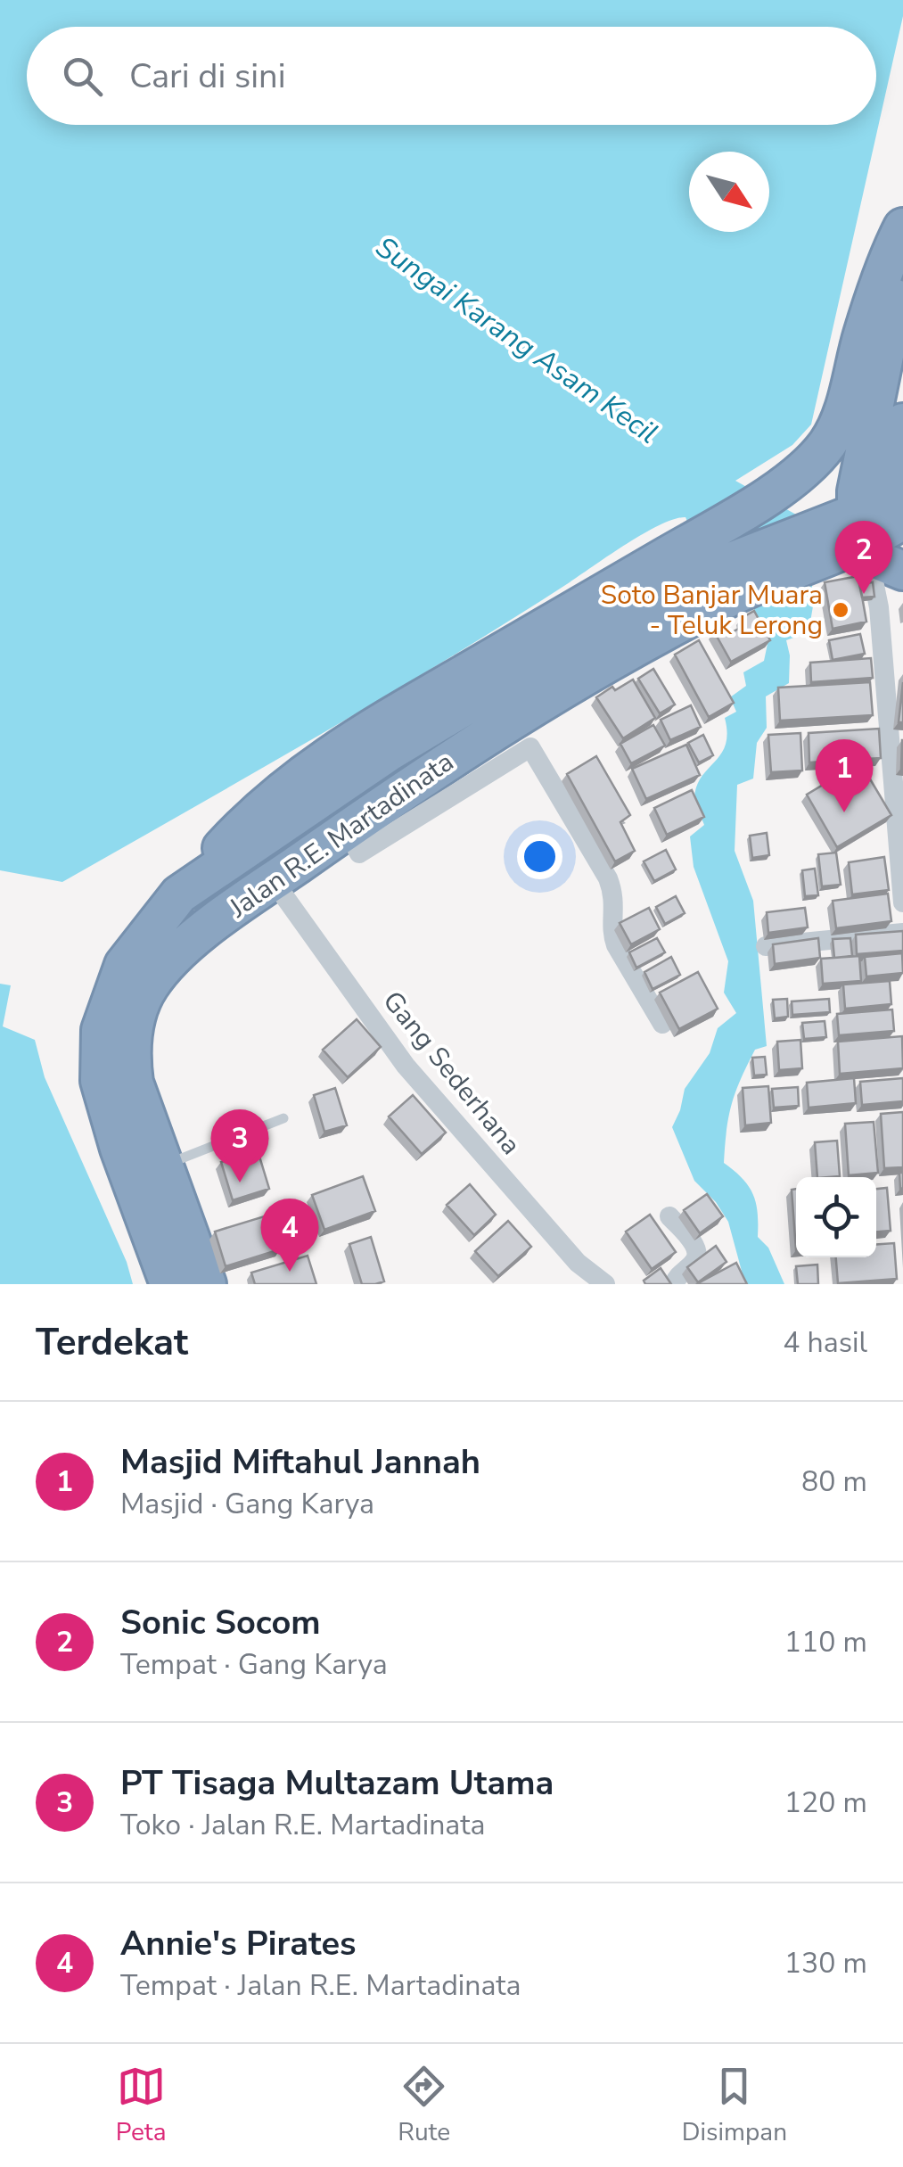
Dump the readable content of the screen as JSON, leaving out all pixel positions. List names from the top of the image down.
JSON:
{
  "streets": {
    "highway": ["Jalan R.E. Martadinata"],
    "street": ["Gang Sederhana"]
  },
  "crossings": [
    ["Jalan R.E. Martadinata", "Gang Sederhana"]
  ],
  "water": ["Sungai Karang Asam Kecil"],
  "places": ["Soto Banjar Muara - Teluk Lerong"],
  "north": "bottom right",
  "page": {
    "search": "Cari di sini",
    "pins": [
      "2",
      "1",
      "3",
      "4"
    ],
    "heading": ["Terdekat", "4 hasil"],
    "list": [
      {
        "mark": "1",
        "name": "Masjid Miftahul Jannah",
        "note": "Masjid · Gang Karya",
        "value": "80 m"
      },
      {
        "mark": "2",
        "name": "Sonic Socom",
        "note": "Tempat · Gang Karya",
        "value": "110 m"
      },
      {
        "mark": "3",
        "name": "PT Tisaga Multazam Utama",
        "note": "Toko · Jalan R.E. Martadinata",
        "value": "120 m"
      },
      {
        "mark": "4",
        "name": "Annie's Pirates",
        "note": "Tempat · Jalan R.E. Martadinata",
        "value": "130 m"
      }
    ],
    "nav": ["Peta", "Rute", "Disimpan"]
  }
}
